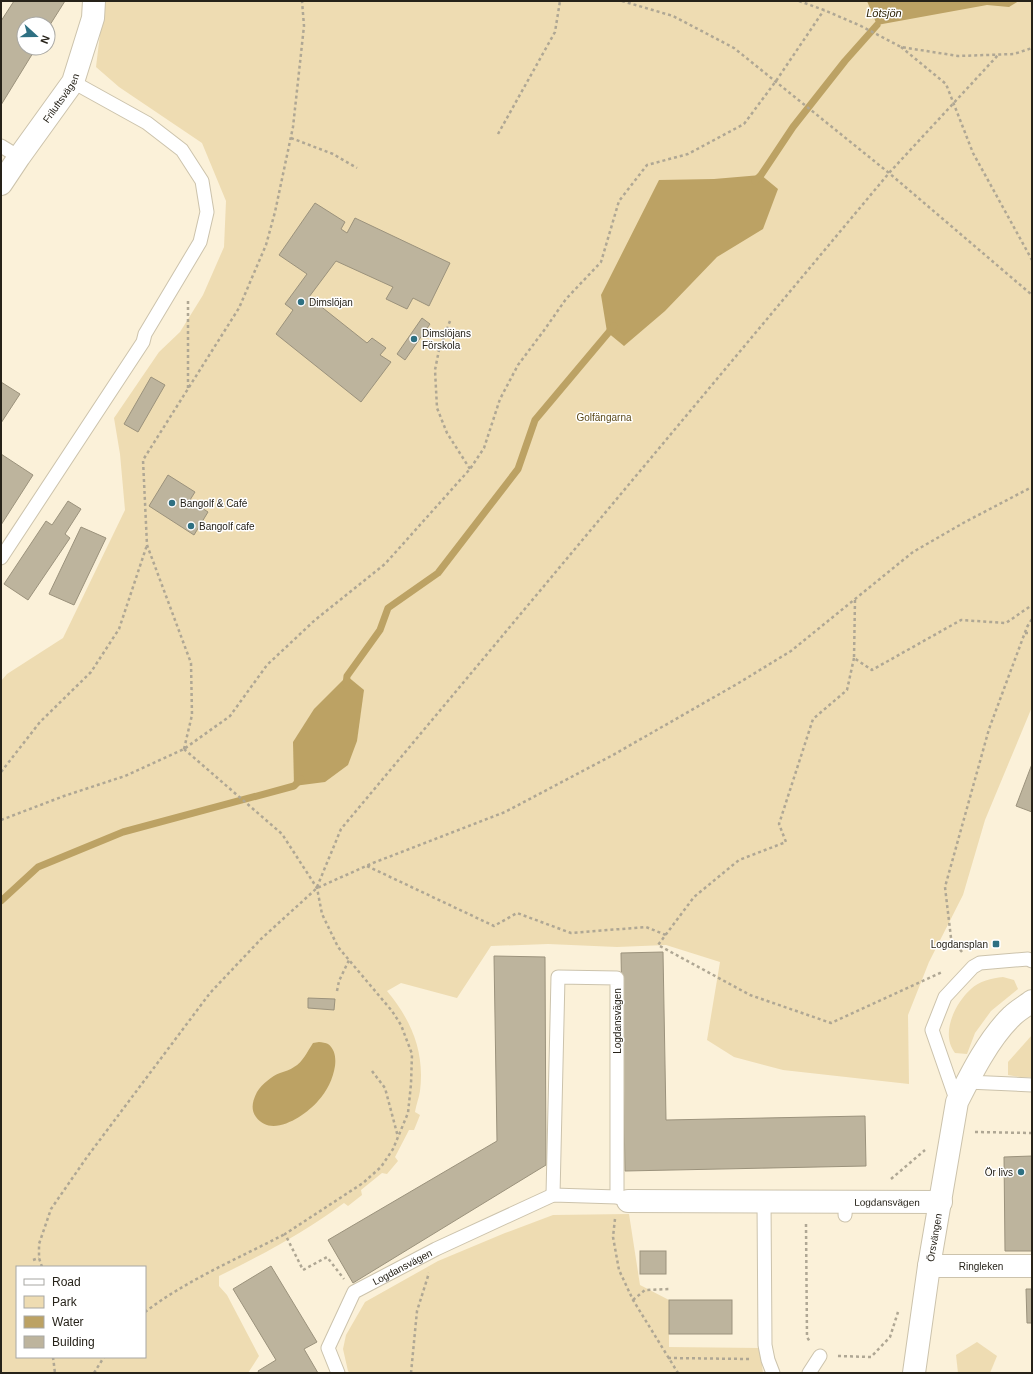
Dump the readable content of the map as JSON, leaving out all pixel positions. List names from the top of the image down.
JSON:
{
  "streets": {
    "street": [
      "Friluftsvägen",
      "Logdansvägen",
      "Örsvängen",
      "Ringleken"
    ]
  },
  "crossings": [
    ["Logdansvägen", "Örsvängen"],
    ["Örsvängen", "Ringleken"]
  ],
  "water": ["Lötsjön"],
  "parks": ["Golfängarna"],
  "places": {
    "other": [
      "Dimslöjan",
      "Dimslöjans Förskola",
      "Bangolf & Café",
      "Bangolf cafe",
      "Ör livs"
    ],
    "transit": ["Logdansplan"]
  },
  "legend": [
    "Road",
    "Park",
    "Water",
    "Building"
  ],
  "north": "right"
}
